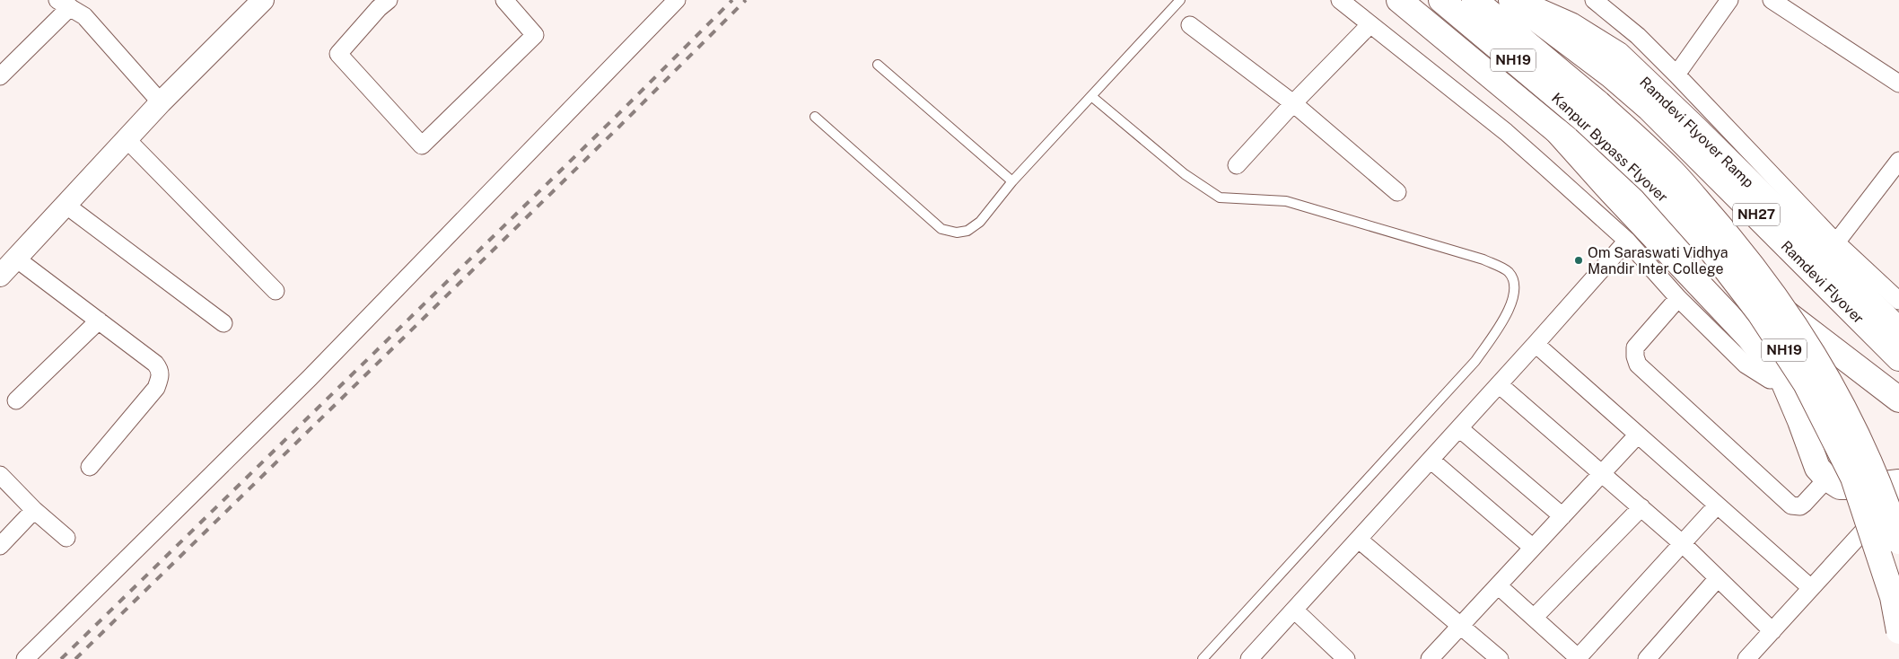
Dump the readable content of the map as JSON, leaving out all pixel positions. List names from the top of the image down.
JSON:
{
  "streets": {
    "main road": [
      "NH19",
      "Ramdevi Flyover Ramp",
      "Kanpur Bypass Flyover",
      "NH27",
      "Ramdevi Flyover"
    ]
  },
  "crossings": [
    ["Ramdevi Flyover Ramp", "NH27"],
    ["Ramdevi Flyover Ramp", "Ramdevi Flyover"],
    ["NH27", "Ramdevi Flyover"]
  ],
  "places": ["Om Saraswati Vidhya Mandir Inter College"]
}
